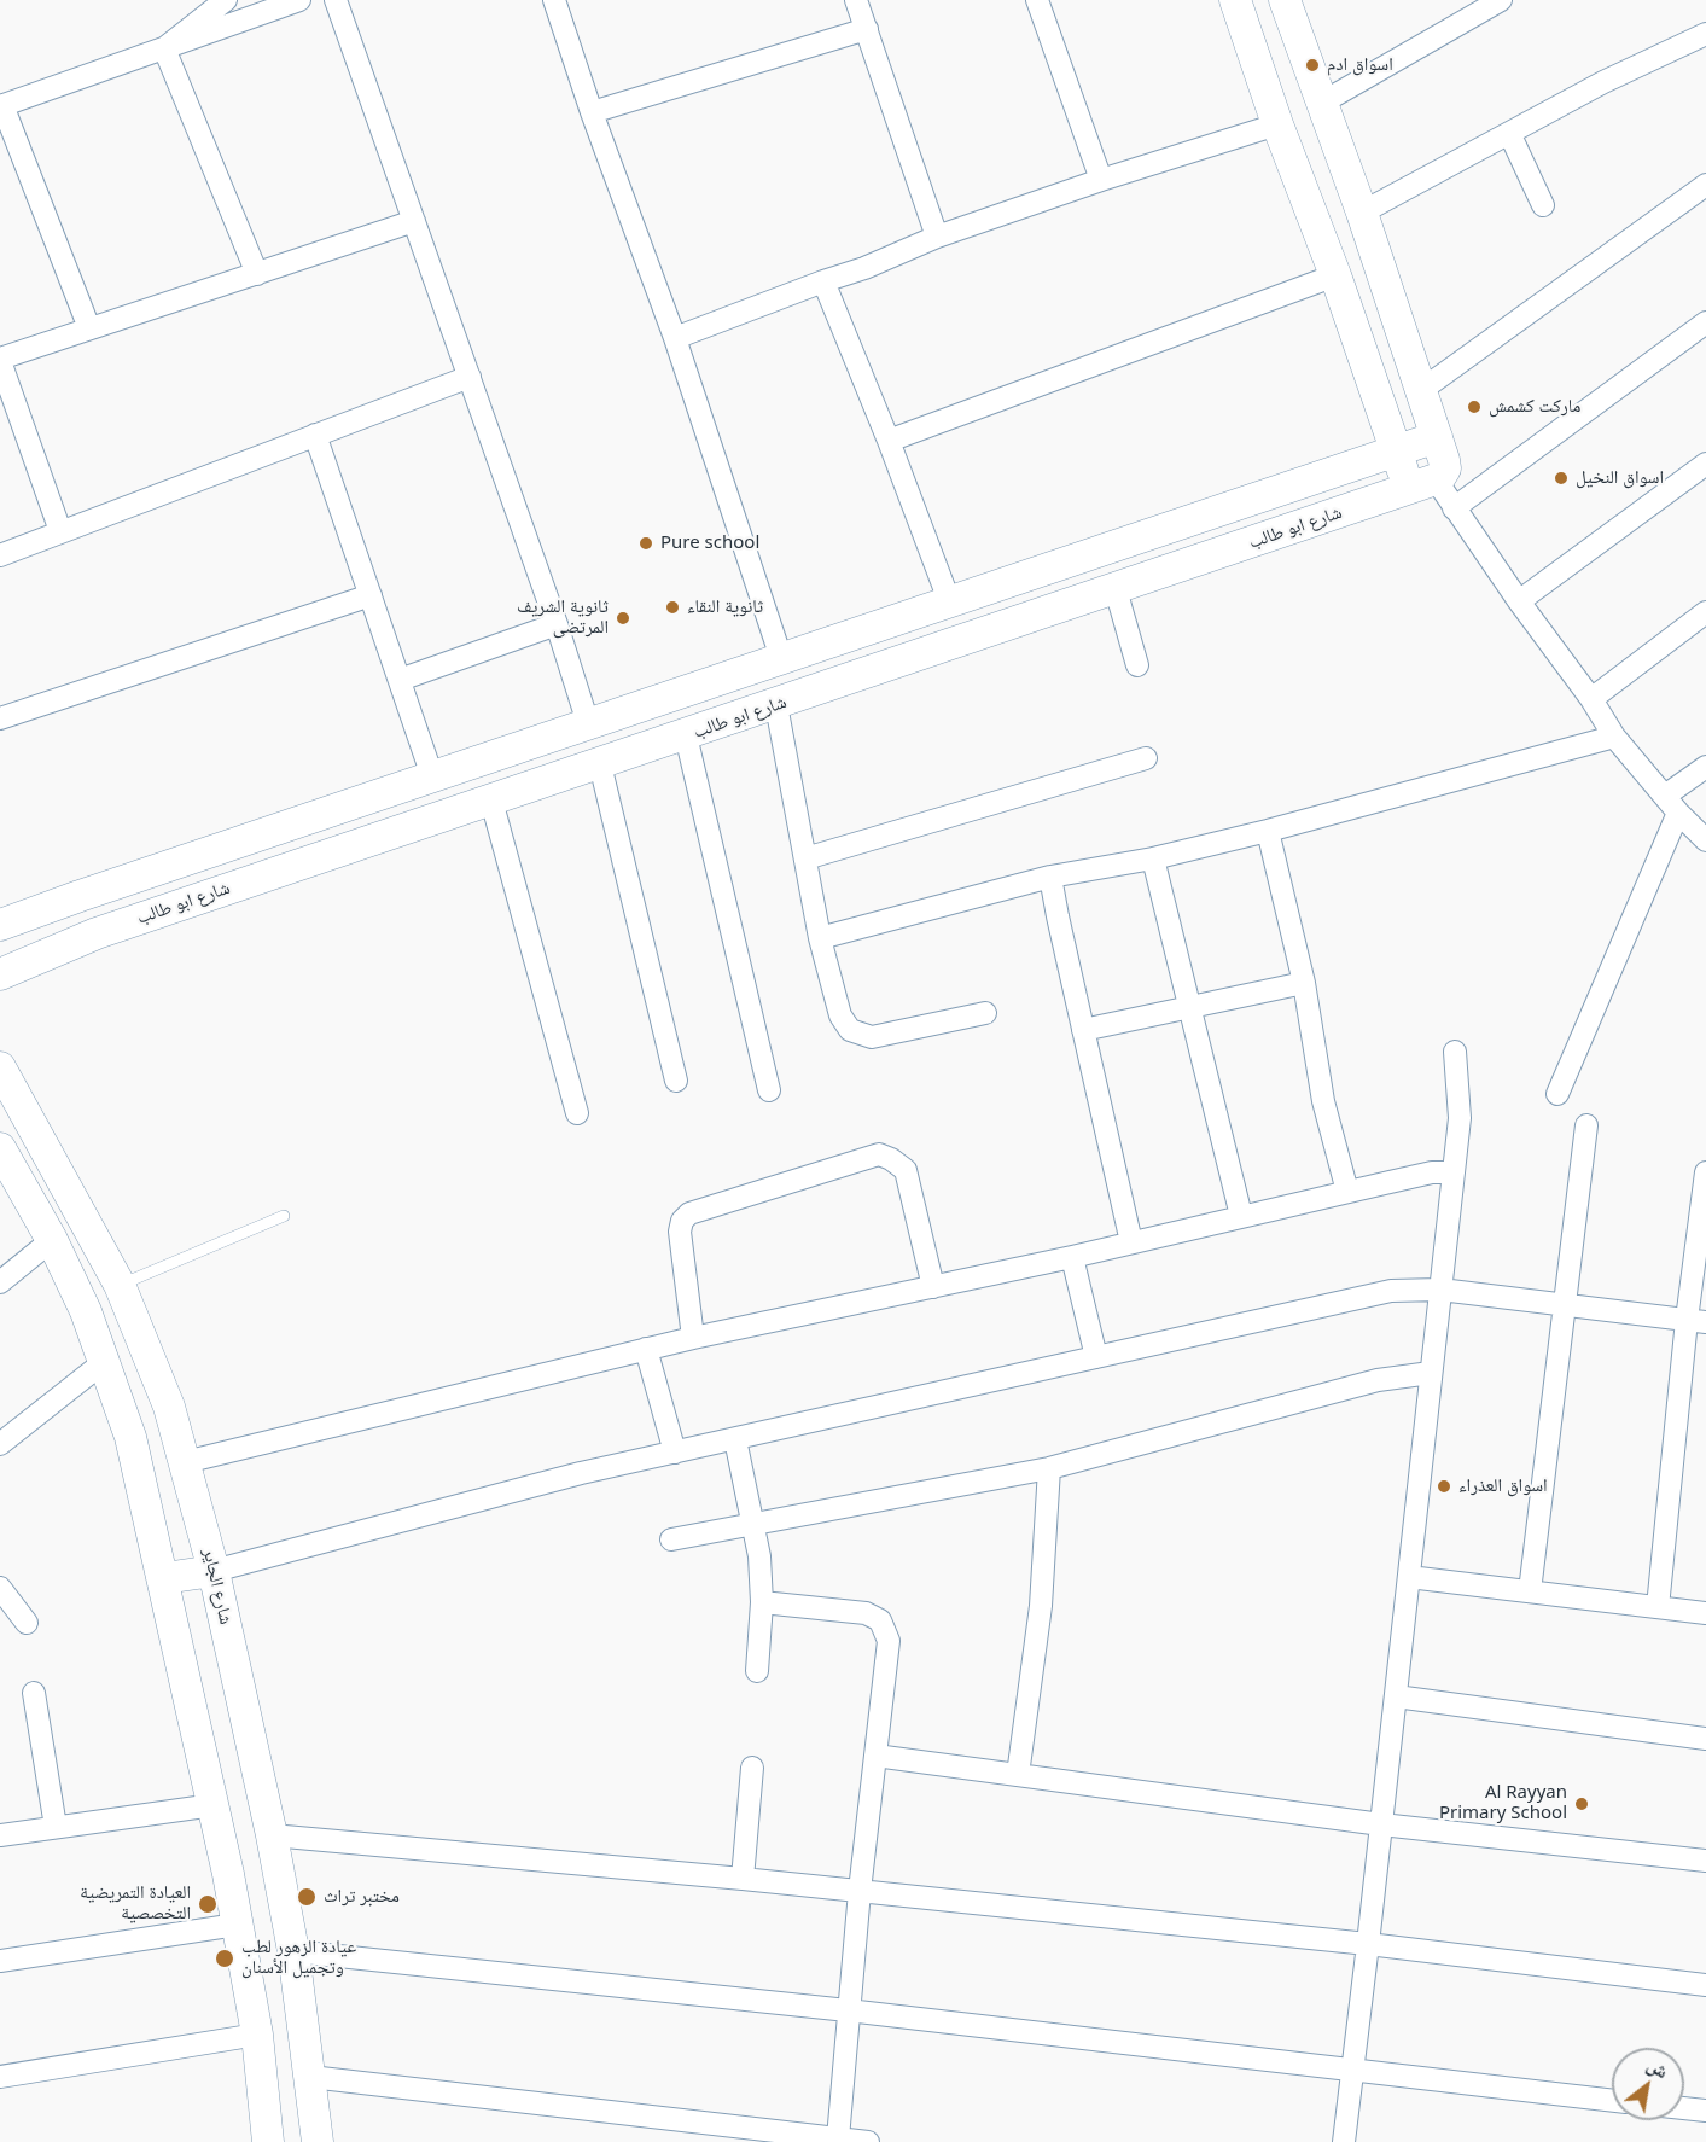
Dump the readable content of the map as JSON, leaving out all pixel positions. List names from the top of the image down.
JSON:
{
  "streets": {
    "street": ["شارع ابو طالب", "شارع الجاير"]
  },
  "places": [
    "اسواق ادم",
    "ماركت كشمش",
    "اسواق النخيل",
    "Pure school",
    "ثانوية النقاء",
    "ثانوية الشريف المرتضى",
    "اسواق العذراء",
    "Al Rayyan Primary School",
    "مختبر تراث",
    "العيادة التمريضية التخصصية",
    "عيادة الزهور لطب وتجميل الأسنان"
  ],
  "north": "top right"
}
